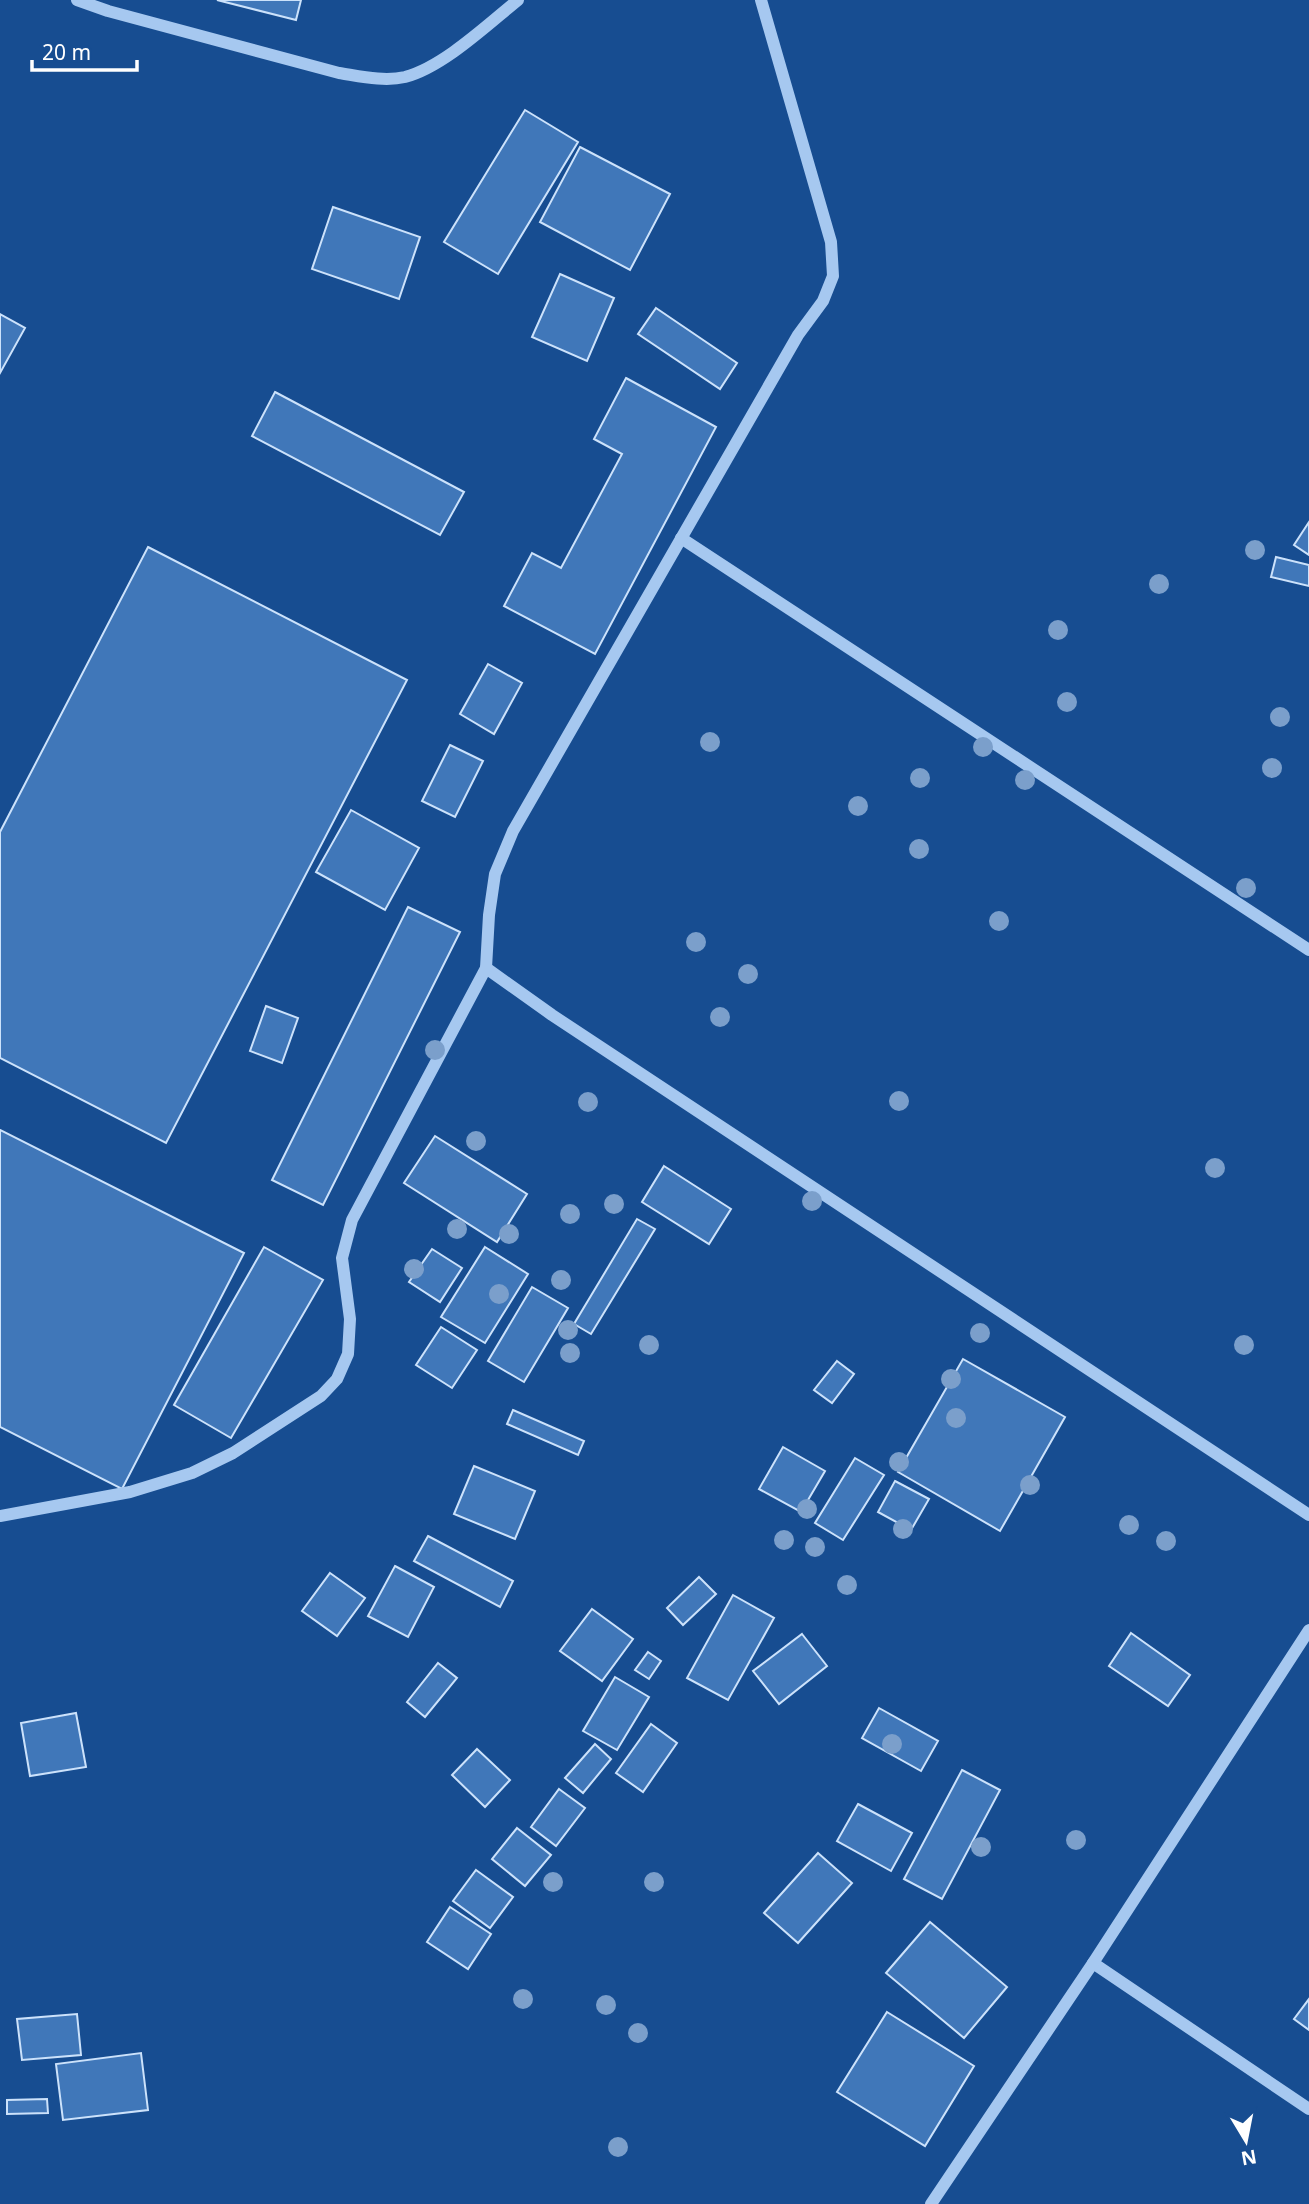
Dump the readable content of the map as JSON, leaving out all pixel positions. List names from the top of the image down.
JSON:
{
  "scale_bar": "20 m",
  "north": "bottom"
}
